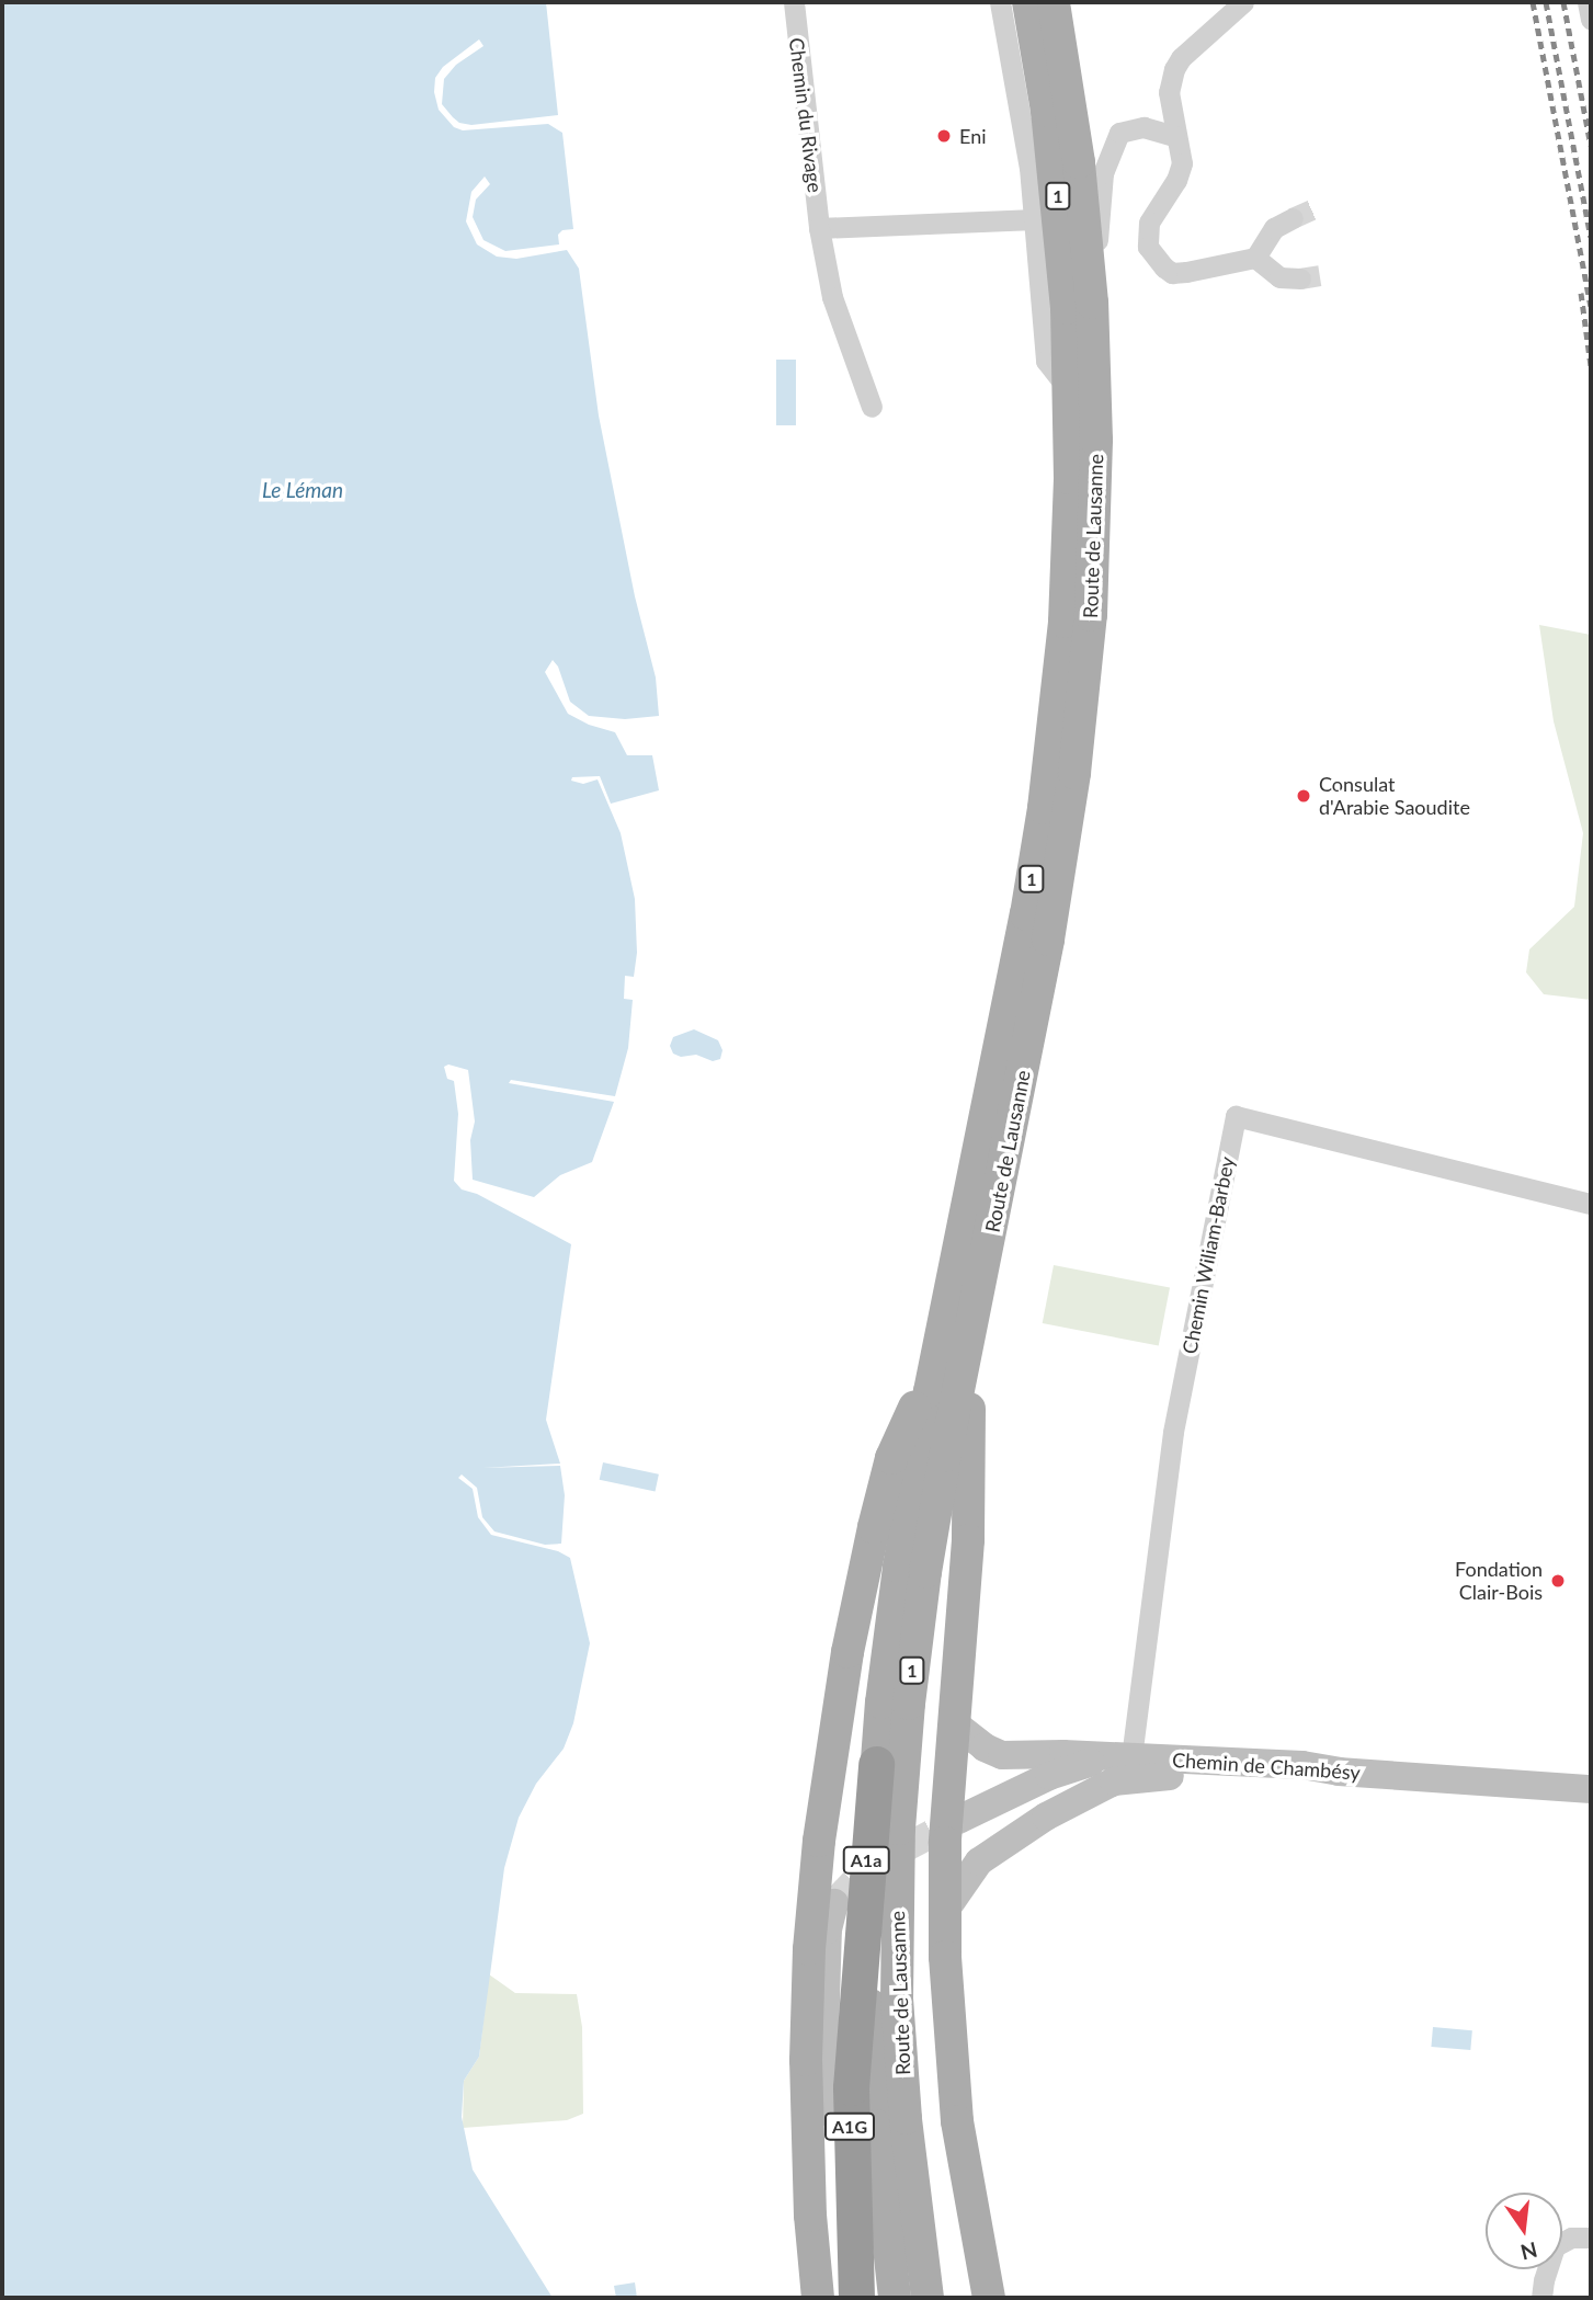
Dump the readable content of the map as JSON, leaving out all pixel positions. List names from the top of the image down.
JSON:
{
  "streets": {
    "highway": ["A1a", "A1G"],
    "main road": ["1", "Route de Lausanne"],
    "street": ["Chemin du Rivage", "Chemin Wiliam-Barbey", "Chemin de Chambésy"]
  },
  "crossings": [
    ["Route de Lausanne", "A1a"],
    ["Chemin Wiliam-Barbey", "Chemin de Chambésy"],
    ["A1a", "A1G"]
  ],
  "water": ["Le Léman"],
  "places": ["Eni", "Consulat d'Arabie Saoudite", "Fondation Clair-Bois"],
  "north": "bottom"
}
